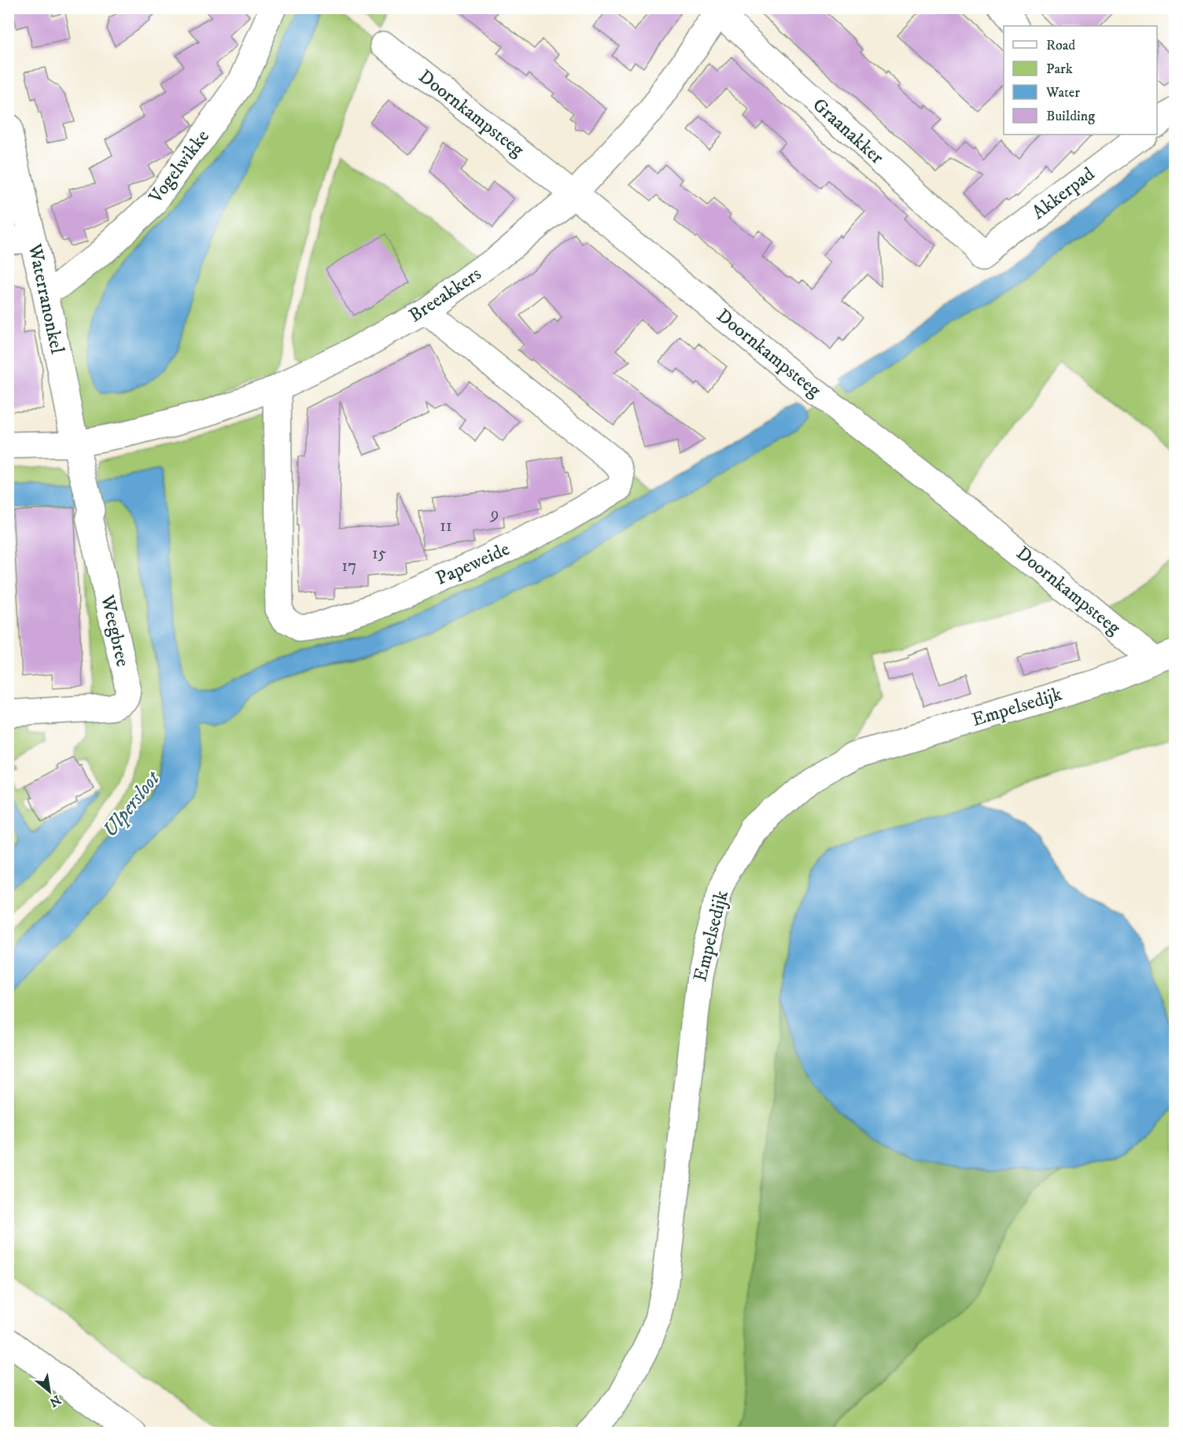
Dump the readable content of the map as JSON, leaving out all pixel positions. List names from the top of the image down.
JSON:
{
  "streets": {
    "street": [
      "Doornkampsteeg",
      "Graanakker",
      "Vogelwikke",
      "Akkerpad",
      "Breeakkers",
      "Waterranonkel",
      "Papeweide",
      "Weegbree",
      "Empelsedijk"
    ]
  },
  "crossings": [
    ["Doornkampsteeg", "Breeakkers"],
    ["Doornkampsteeg", "Empelsedijk"],
    ["Graanakker", "Akkerpad"],
    ["Graanakker", "Breeakkers"],
    ["Vogelwikke", "Waterranonkel"],
    ["Breeakkers", "Waterranonkel"],
    ["Breeakkers", "Papeweide"],
    ["Breeakkers", "Weegbree"],
    ["Waterranonkel", "Weegbree"]
  ],
  "water": ["Ulpersloot"],
  "house_numbers": [
    "9",
    "11",
    "15",
    "17"
  ],
  "legend": [
    "Road",
    "Park",
    "Water",
    "Building"
  ],
  "north": "bottom right"
}
